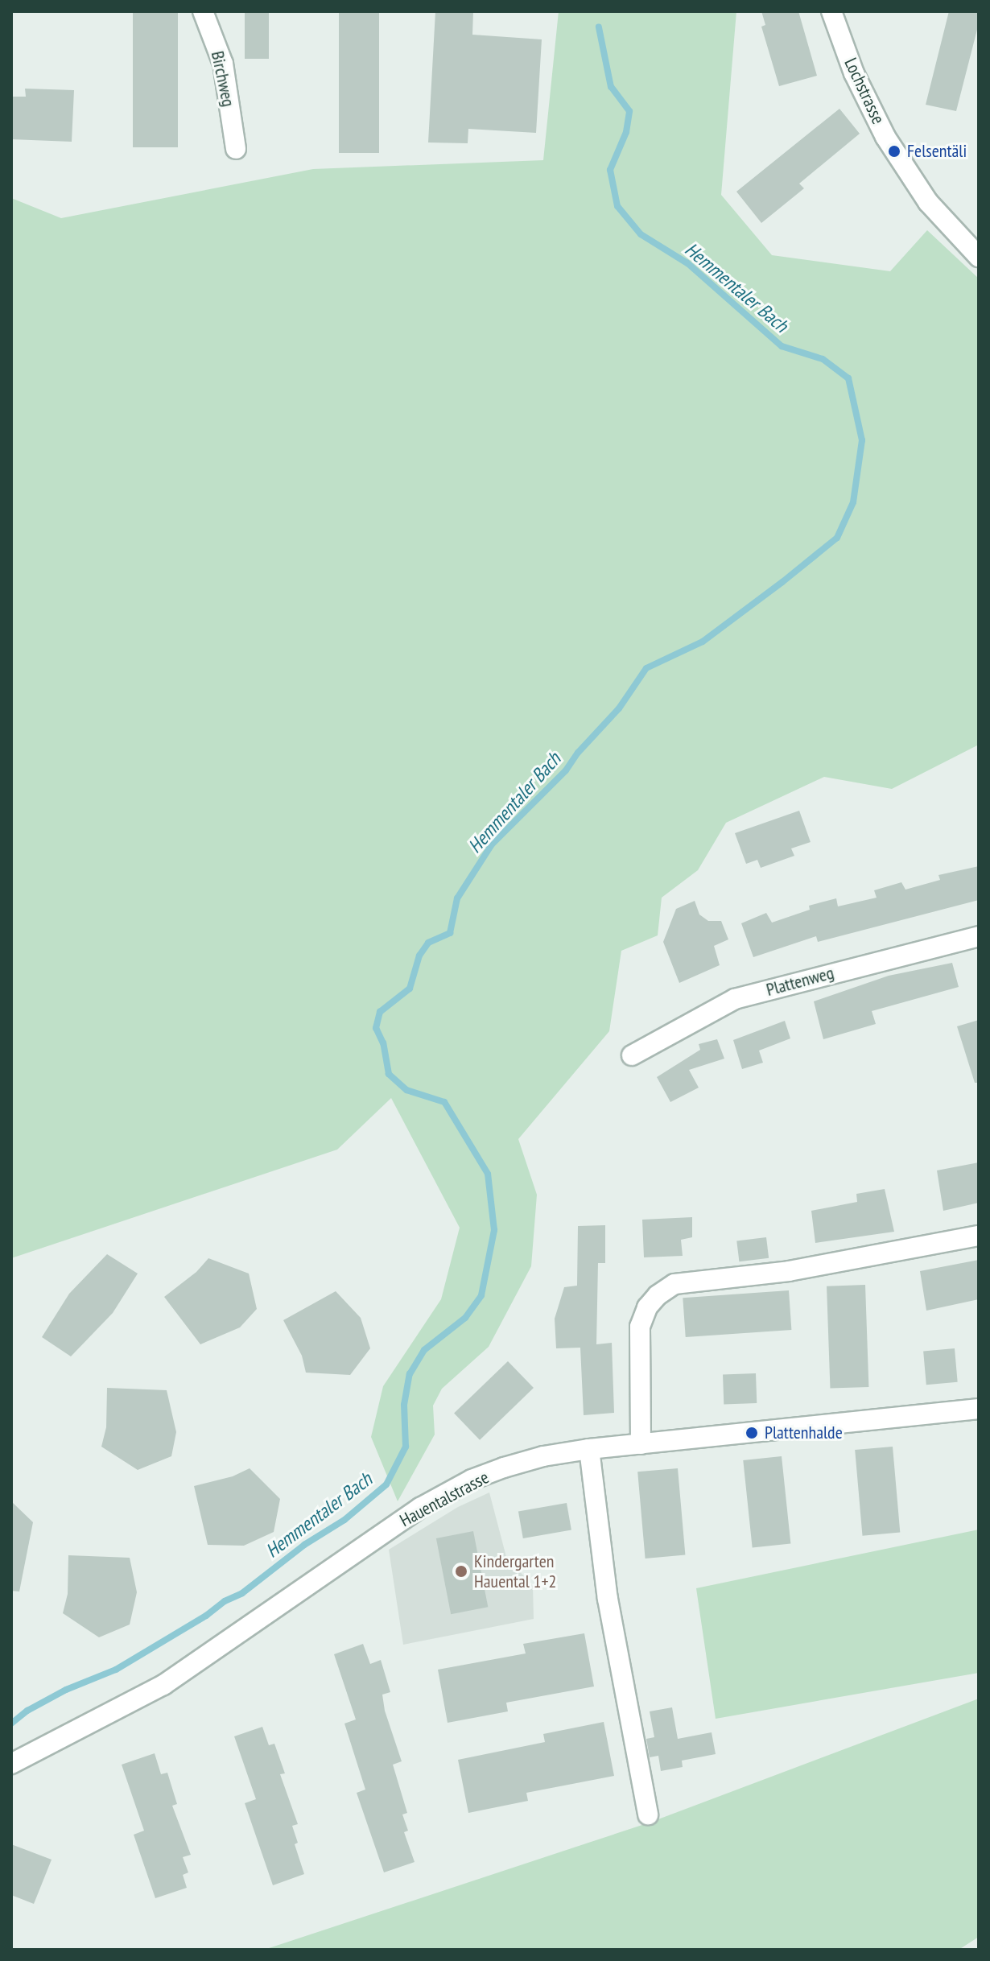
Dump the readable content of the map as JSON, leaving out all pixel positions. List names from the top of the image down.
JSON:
{
  "streets": {
    "street": [
      "Birchweg",
      "Lochstrasse",
      "Plattenweg",
      "Hauentalstrasse"
    ]
  },
  "water": ["Hemmentaler Bach"],
  "places": ["Felsentäli", "Plattenhalde", "Kindergarten Hauental 1+2"]
}
